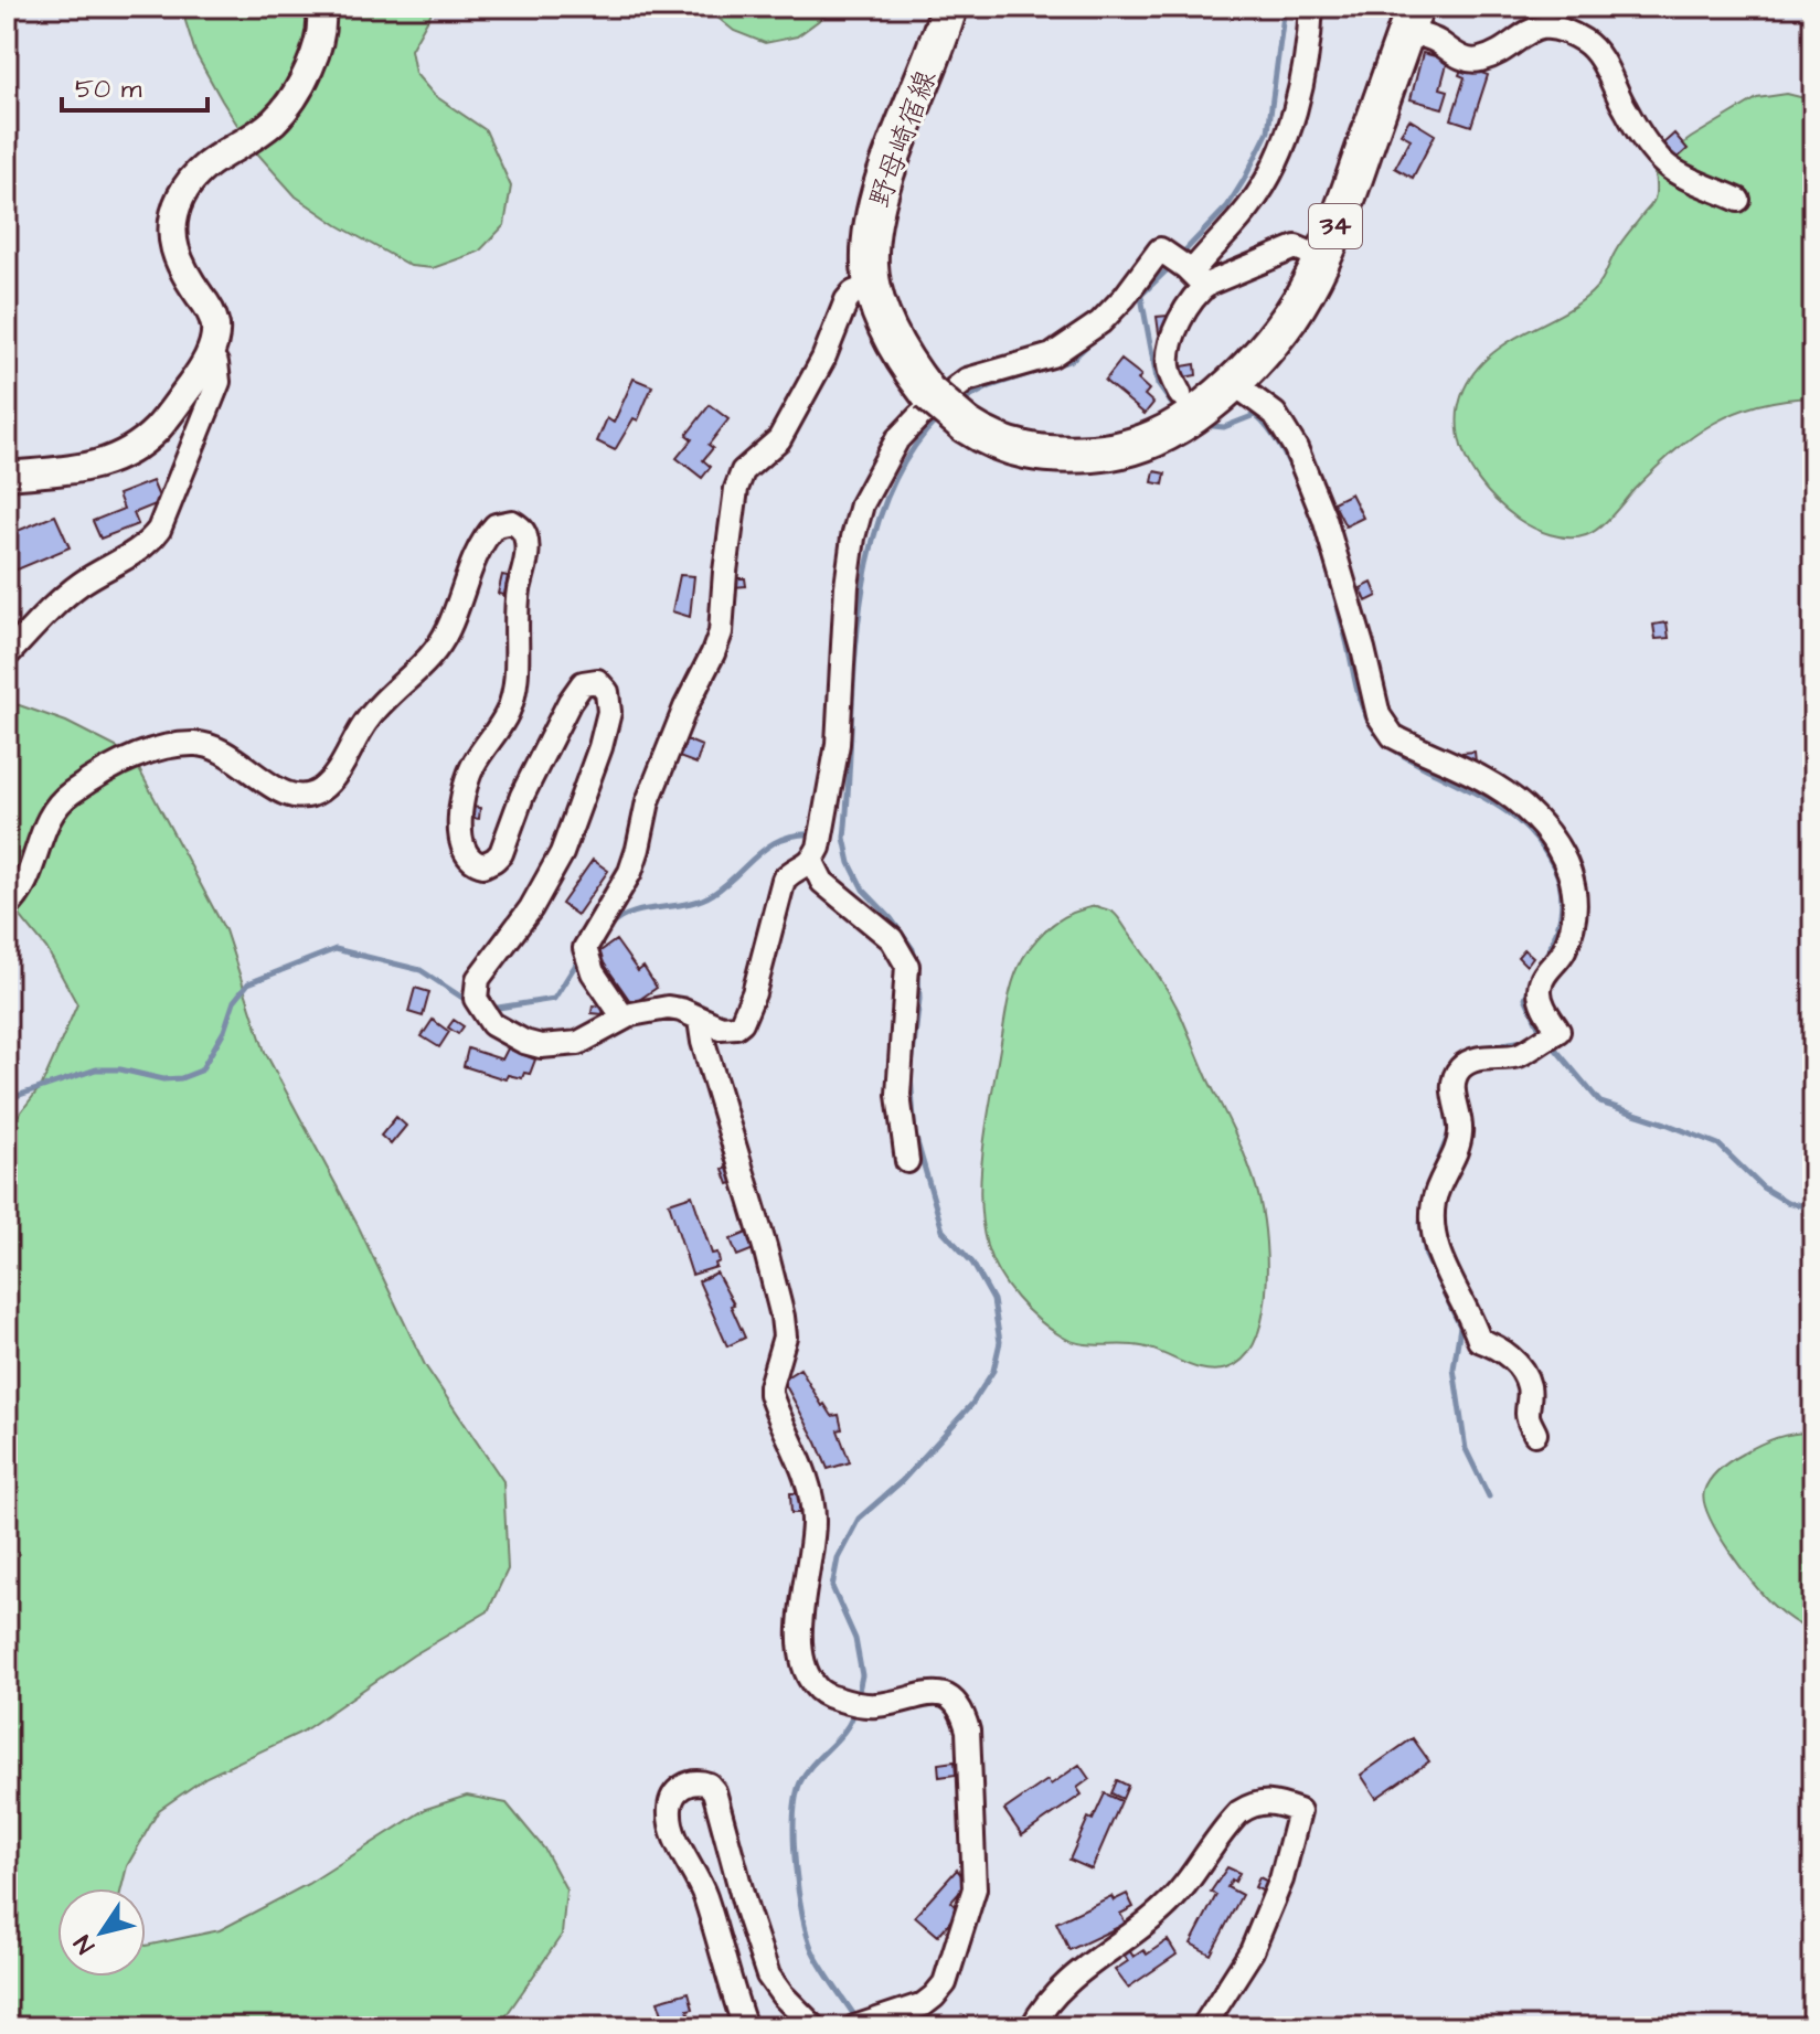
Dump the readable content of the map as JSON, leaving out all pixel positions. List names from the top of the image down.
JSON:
{
  "streets": {
    "main road": ["野母崎宿線", "34"]
  },
  "scale_bar": "50 m",
  "north": "bottom left"
}
